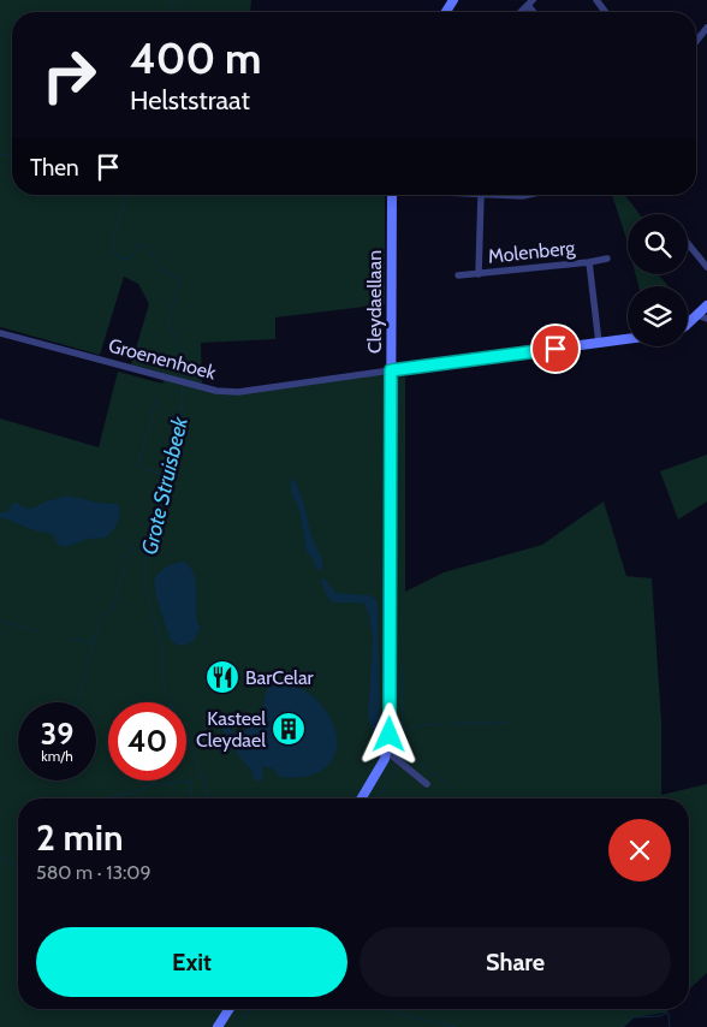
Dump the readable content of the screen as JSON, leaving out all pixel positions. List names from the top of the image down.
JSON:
{
  "streets": {
    "street": ["Molenberg", "Cleydaellaan", "Groenenhoek"]
  },
  "crossings": [
    ["Cleydaellaan", "Groenenhoek"]
  ],
  "water": ["Grote Struisbeek"],
  "places": {
    "restaurant": ["BarCelar"],
    "building": ["Kasteel Cleydael"]
  },
  "page": {
    "turn": ["400 m", "Helststraat"],
    "then": "Then",
    "speed": "39 km/h",
    "limit": "40",
    "heading": ["2 min", "580 m · 13:09"],
    "buttons": ["Exit", "Share"]
  }
}
